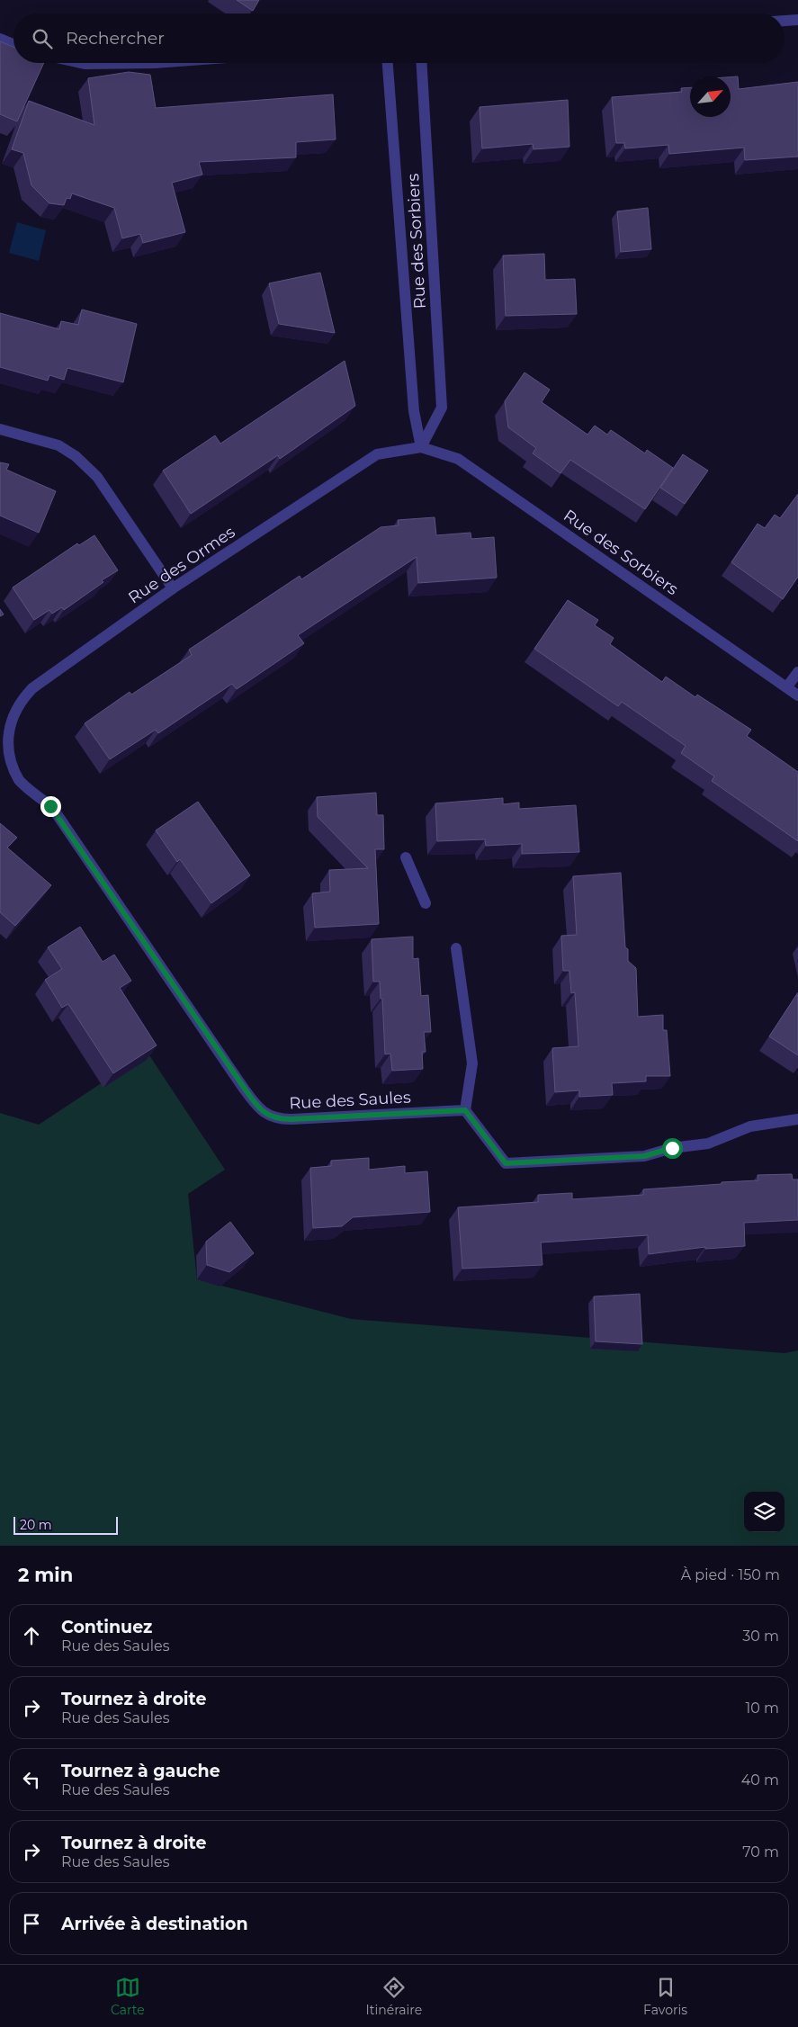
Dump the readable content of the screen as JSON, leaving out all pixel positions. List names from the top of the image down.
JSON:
{
  "streets": {
    "street": ["Rue des Sorbiers", "Rue des Ormes", "Rue des Saules"]
  },
  "crossings": [
    ["Rue des Sorbiers", "Rue des Ormes"],
    ["Rue des Ormes", "Rue des Saules"]
  ],
  "scale_bar": "20 m",
  "north": "top right",
  "page": {
    "search": "Rechercher",
    "scale": "20 m",
    "heading": ["2 min", "À pied · 150 m"],
    "list": [
      ["Continuez", "Rue des Saules", "30 m"],
      ["Tournez à droite", "Rue des Saules", "10 m"],
      ["Tournez à gauche", "Rue des Saules", "40 m"],
      ["Tournez à droite", "Rue des Saules", "70 m"],
      "Arrivée à destination"
    ],
    "nav": ["Carte", "Itinéraire", "Favoris"]
  }
}
